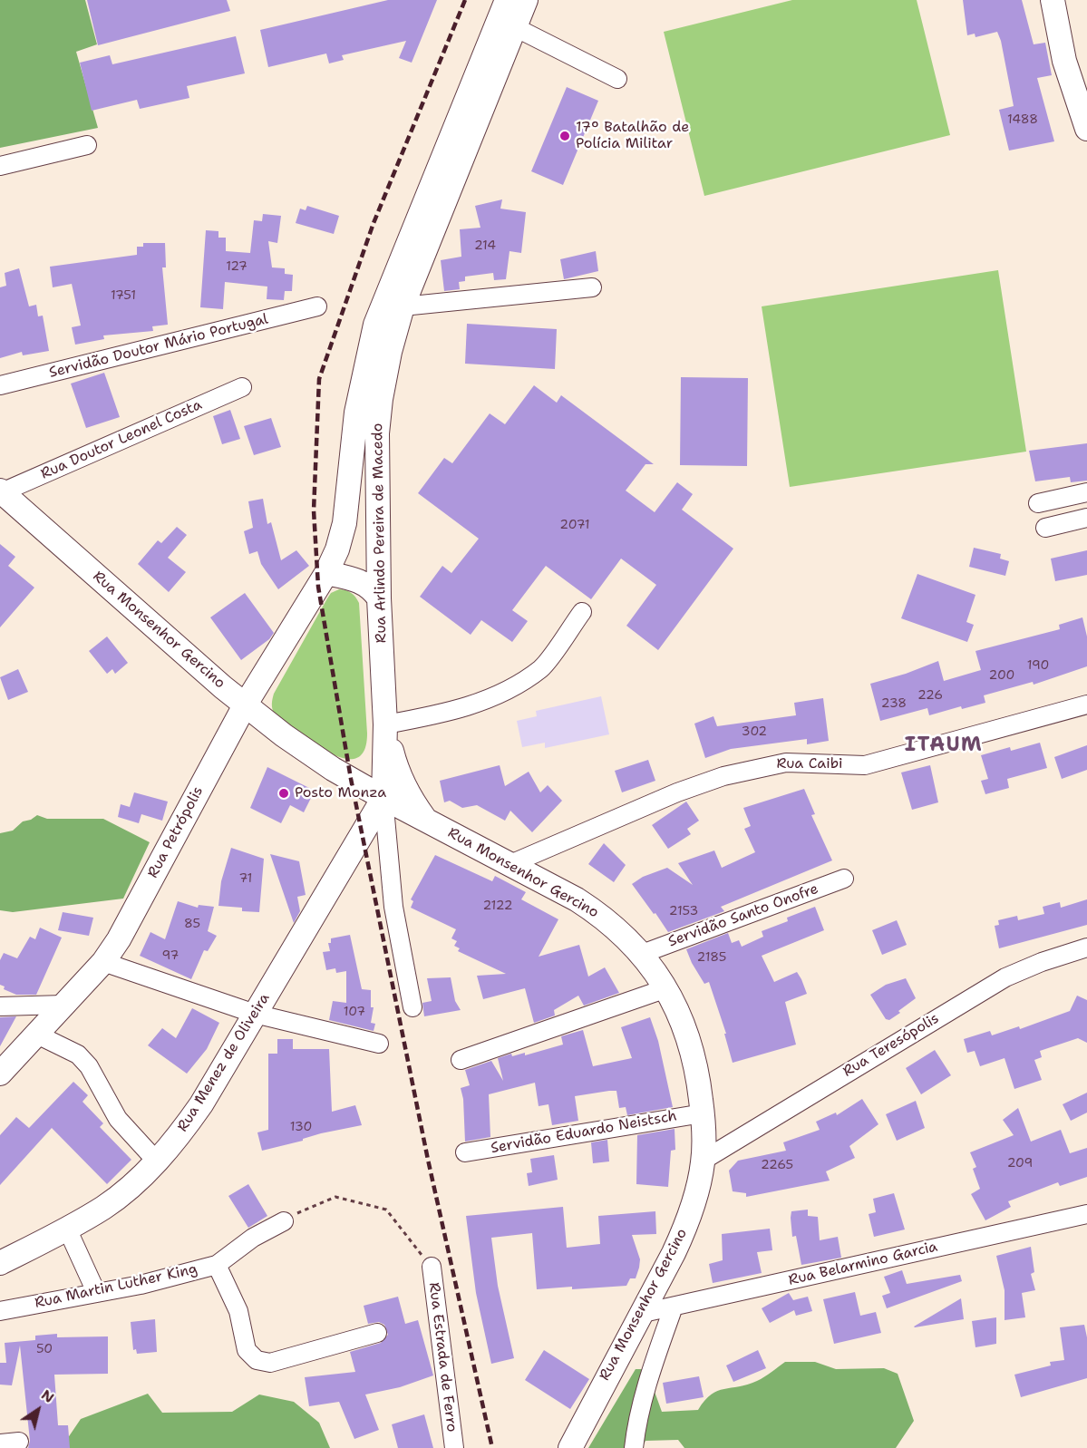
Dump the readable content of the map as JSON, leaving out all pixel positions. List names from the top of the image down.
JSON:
{
  "streets": {
    "main road": [
      "Rua Arlindo Pereira de Macedo",
      "Rua Monsenhor Gercino",
      "Rua Petrópolis",
      "Rua Menez de Oliveira"
    ],
    "street": [
      "Servidão Doutor Mário Portugal",
      "Rua Doutor Leonel Costa",
      "Rua Caibi",
      "Servidão Santo Onofre",
      "Rua Teresópolis",
      "Servidão Eduardo Neistsch",
      "Rua Belarmino Garcia",
      "Rua Martin Luther King",
      "Rua Estrada de Ferro"
    ]
  },
  "crossings": [
    ["Rua Doutor Leonel Costa", "Rua Monsenhor Gercino"],
    ["Rua Arlindo Pereira de Macedo", "Rua Monsenhor Gercino"],
    ["Rua Arlindo Pereira de Macedo", "Rua Petrópolis"],
    ["Rua Arlindo Pereira de Macedo", "Rua Menez de Oliveira"],
    ["Rua Monsenhor Gercino", "Rua Caibi"],
    ["Rua Monsenhor Gercino", "Rua Petrópolis"],
    ["Rua Monsenhor Gercino", "Servidão Santo Onofre"],
    ["Rua Monsenhor Gercino", "Rua Teresópolis"],
    ["Rua Monsenhor Gercino", "Rua Menez de Oliveira"],
    ["Rua Monsenhor Gercino", "Servidão Eduardo Neistsch"],
    ["Rua Monsenhor Gercino", "Rua Belarmino Garcia"]
  ],
  "districts": ["ITAUM"],
  "places": ["17º Batalhão de Polícia Militar", "Posto Monza"],
  "house_numbers": [
    "1488",
    "214",
    "127",
    "1751",
    "2071",
    "190",
    "200",
    "226",
    "238",
    "302",
    "71",
    "2122",
    "2153",
    "85",
    "97",
    "2185",
    "107",
    "130",
    "209",
    "2265",
    "50"
  ],
  "north": "top right"
}
